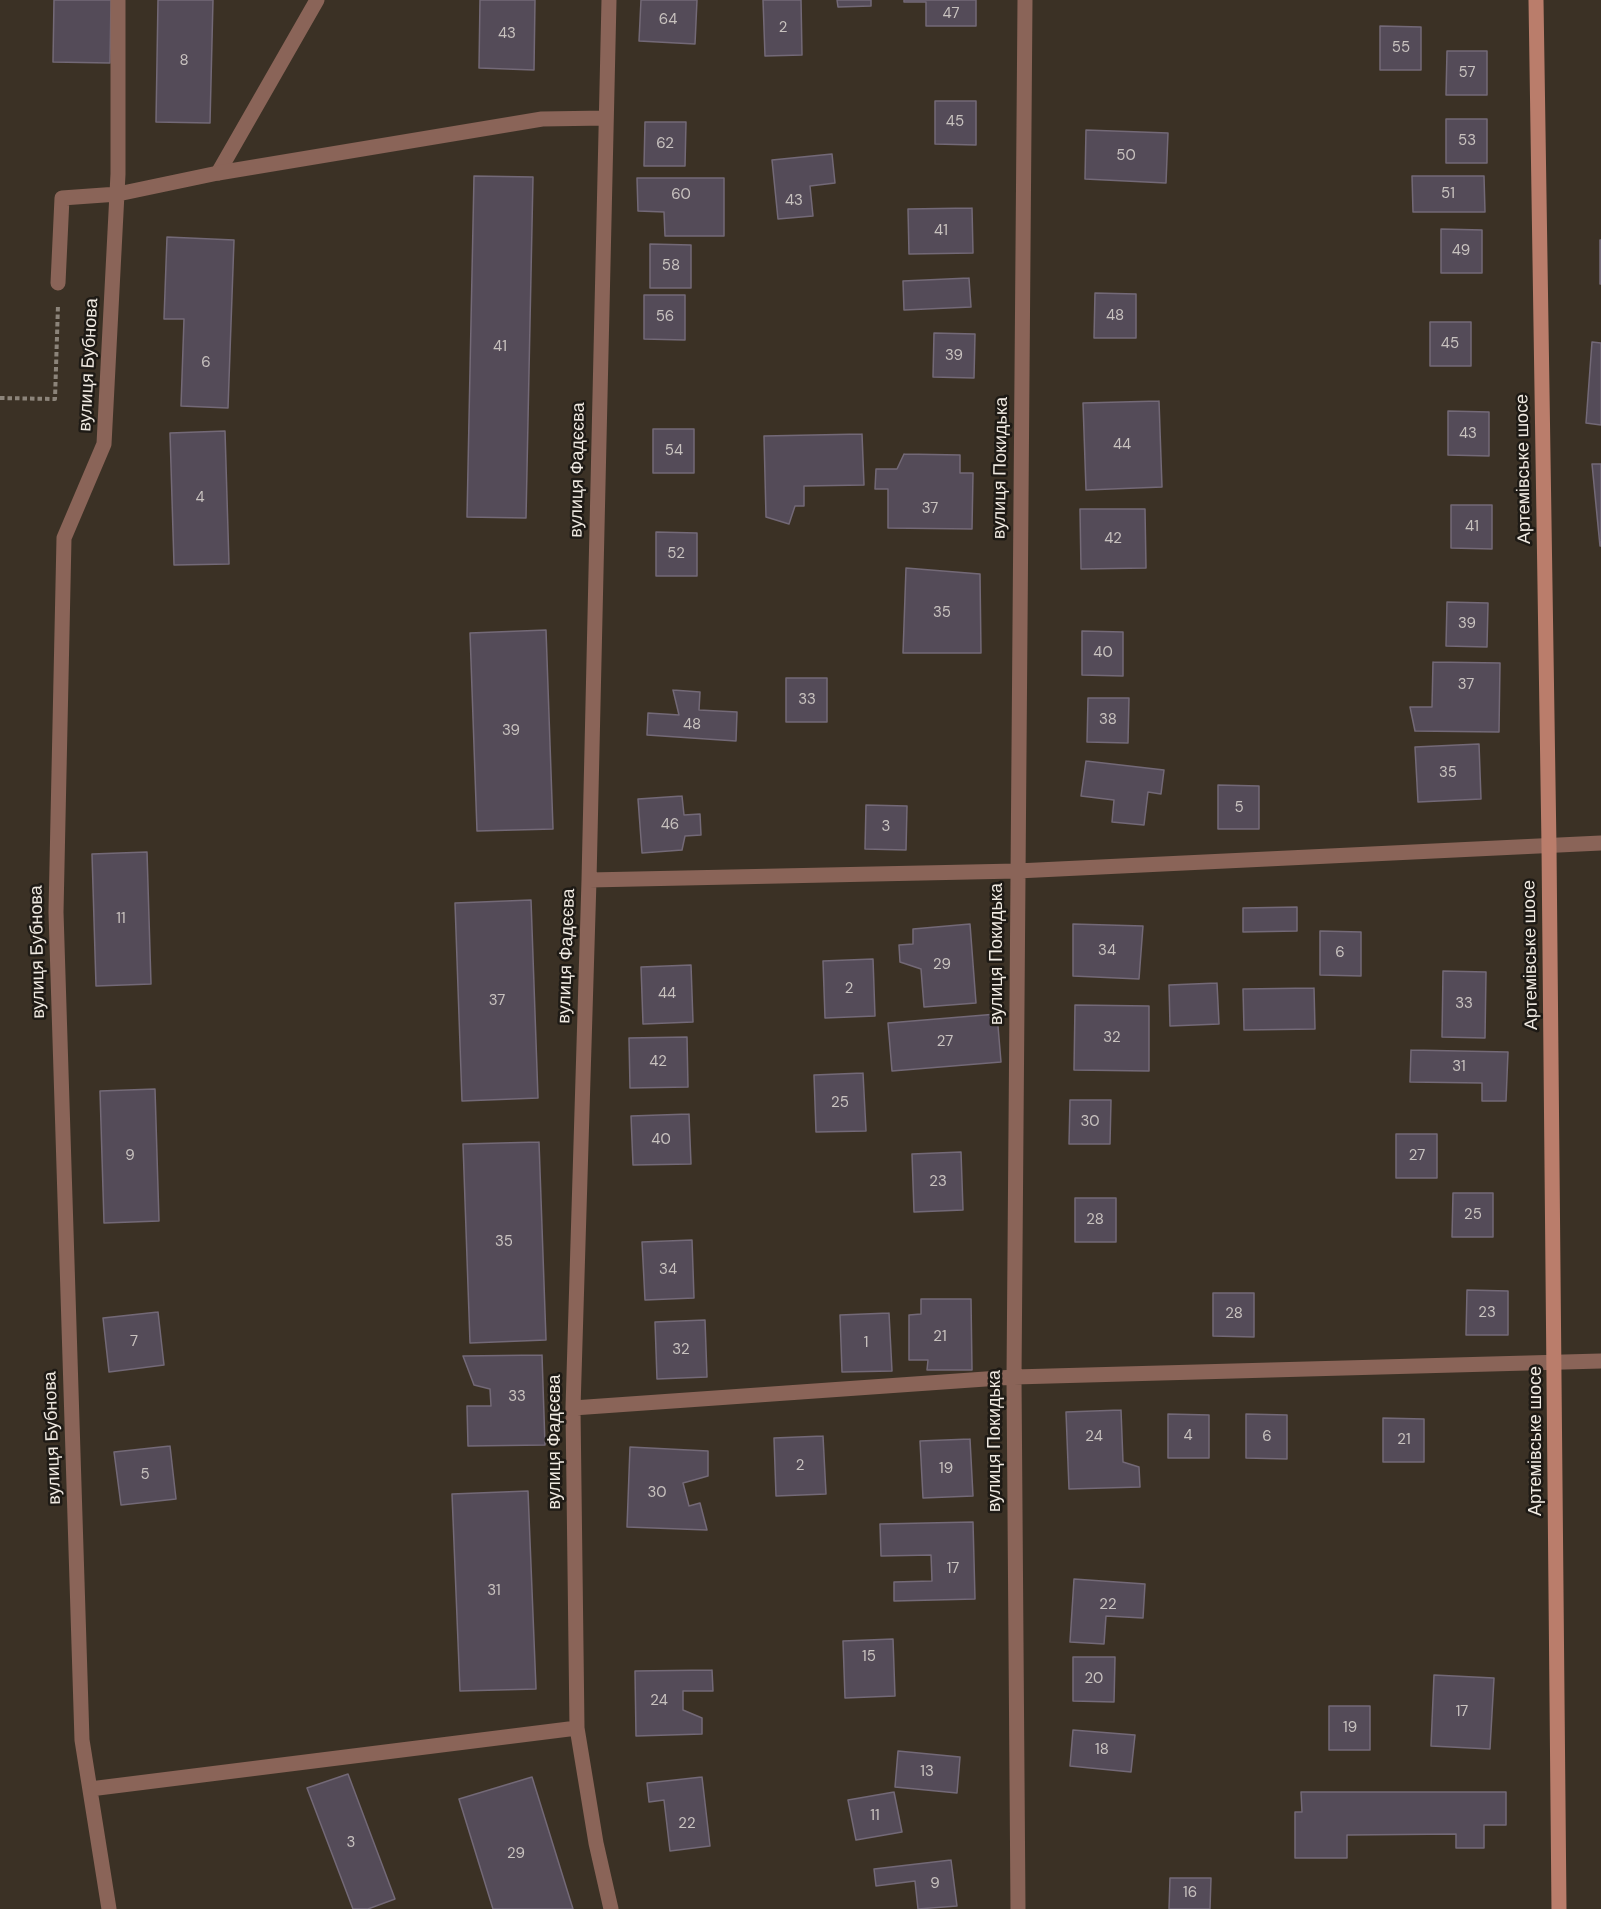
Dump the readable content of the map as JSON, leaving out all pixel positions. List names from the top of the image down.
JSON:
{
  "streets": {
    "main road": ["Артемівське шосе"],
    "street": ["вулиця Бубнова", "вулиця Покидька", "вулиця Фадєєва"]
  },
  "house_numbers": [
    "47",
    "64",
    "2",
    "43",
    "55",
    "8",
    "57",
    "45",
    "53",
    "62",
    "50",
    "51",
    "60",
    "43",
    "41",
    "49",
    "58",
    "48",
    "56",
    "45",
    "41",
    "39",
    "6",
    "43",
    "44",
    "54",
    "4",
    "37",
    "41",
    "42",
    "52",
    "35",
    "39",
    "40",
    "37",
    "33",
    "38",
    "48",
    "39",
    "35",
    "5",
    "46",
    "3",
    "11",
    "34",
    "6",
    "29",
    "2",
    "44",
    "37",
    "33",
    "32",
    "27",
    "42",
    "31",
    "25",
    "30",
    "40",
    "9",
    "27",
    "23",
    "25",
    "28",
    "35",
    "34",
    "23",
    "28",
    "21",
    "7",
    "1",
    "32",
    "33",
    "4",
    "24",
    "6",
    "21",
    "2",
    "19",
    "5",
    "30",
    "17",
    "31",
    "22",
    "15",
    "20",
    "24",
    "17",
    "19",
    "18",
    "13",
    "11",
    "22",
    "3",
    "29",
    "9",
    "16"
  ]
}
